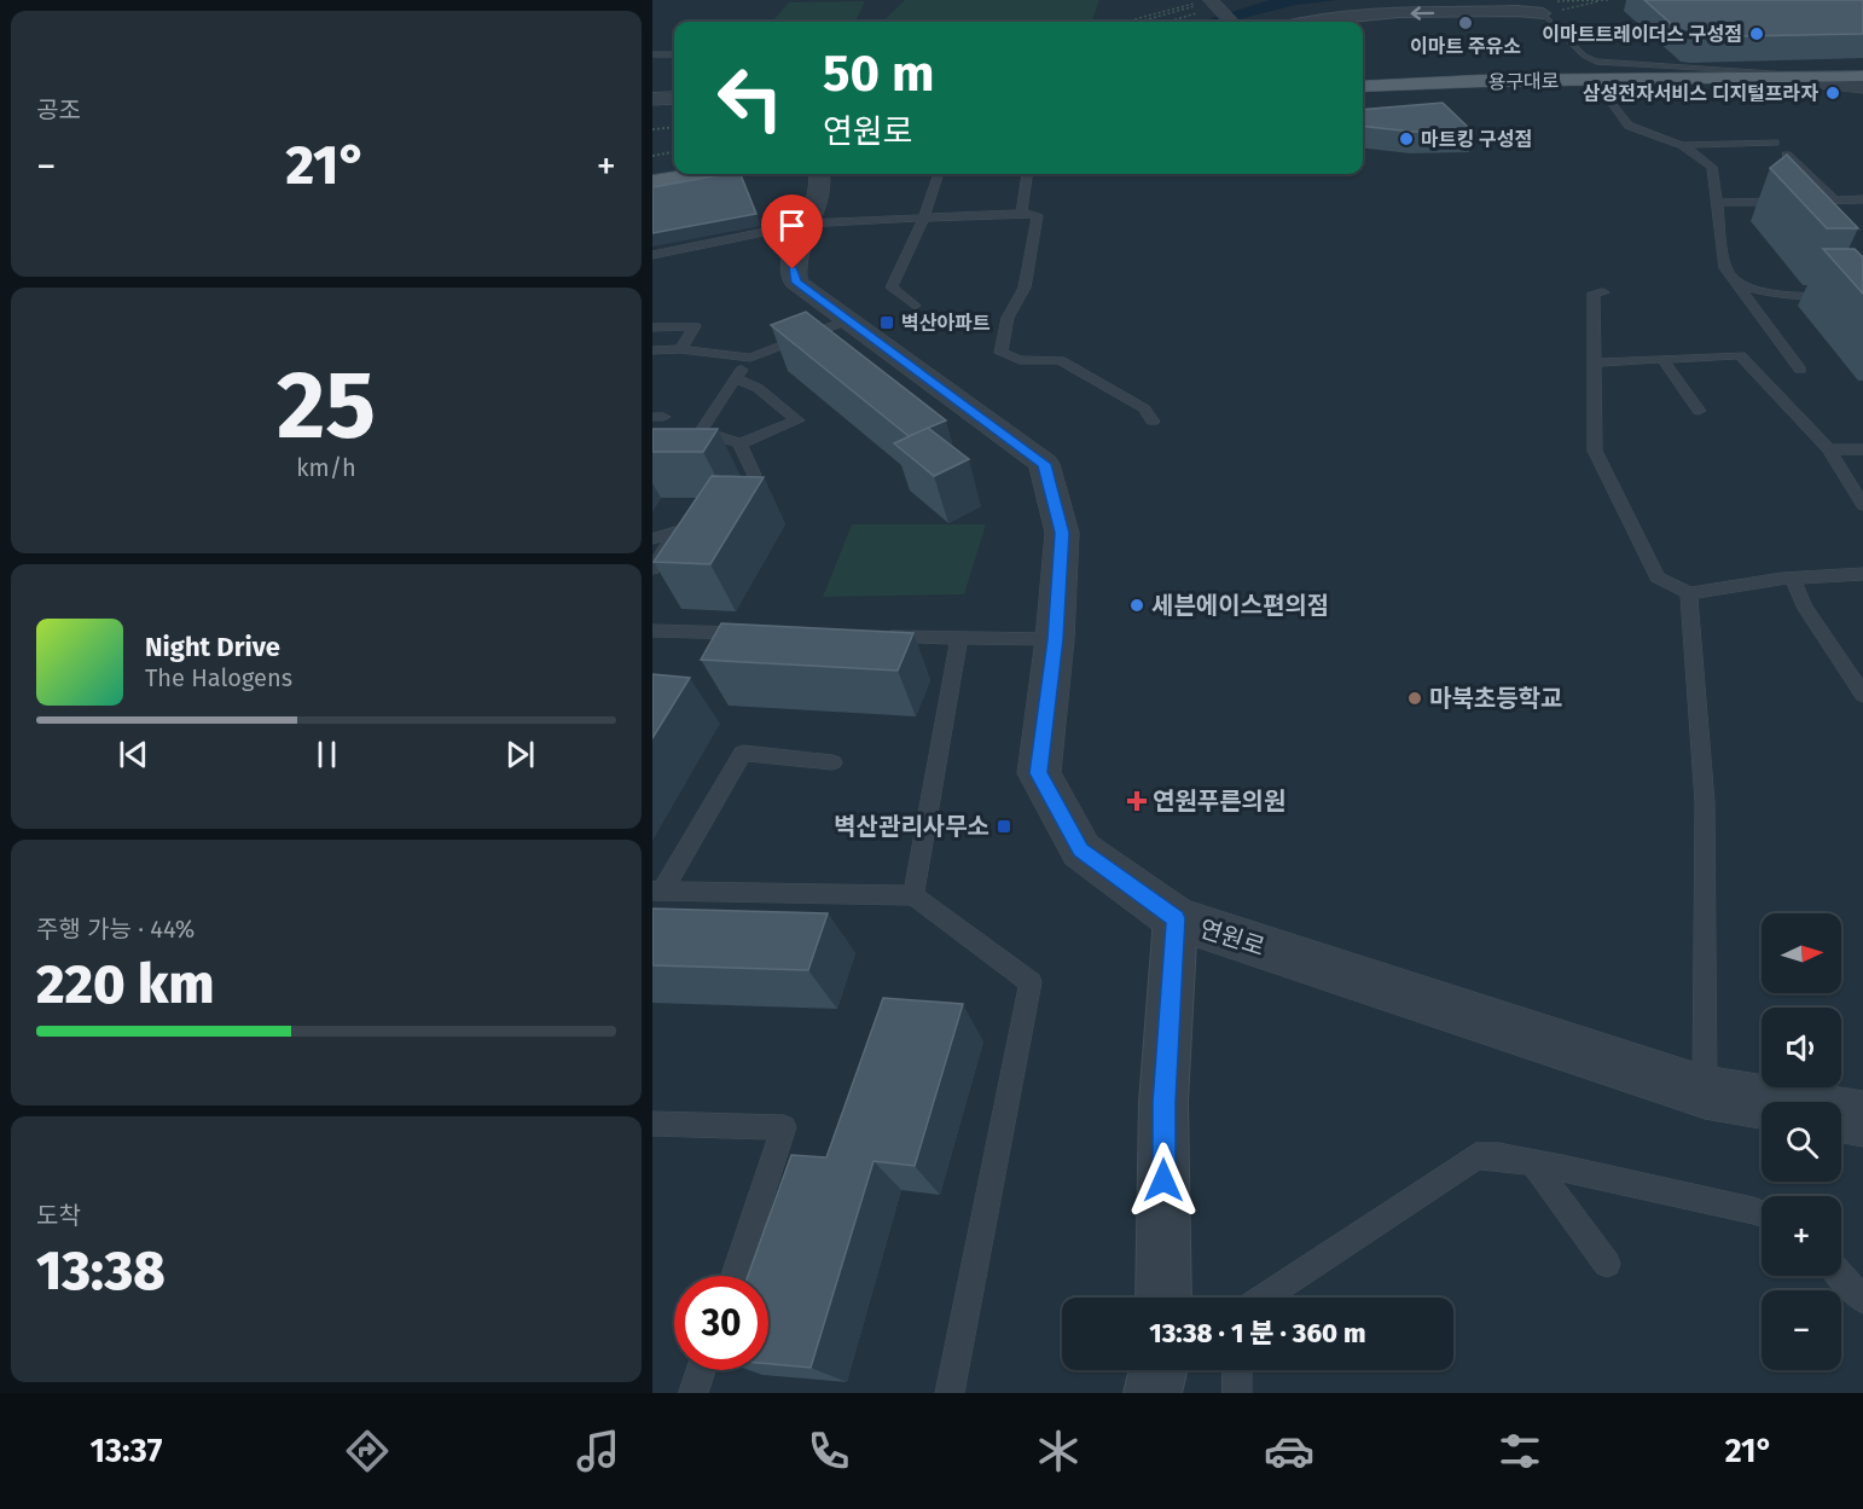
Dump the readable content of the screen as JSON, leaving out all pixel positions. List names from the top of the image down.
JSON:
{
  "streets": {
    "main road": ["용구대로"],
    "street": ["연원로"]
  },
  "places": {
    "other": [
      "이마트 주유소",
      "이마트트레이더스 구성점",
      "삼성전자서비스 디지털프라자",
      "마트킹 구성점",
      "세븐에이스편의점",
      "마북초등학교"
    ],
    "transit": ["벽산아파트", "벽산관리사무소"],
    "health": ["연원푸른의원"]
  },
  "north": "right",
  "page": {
    "tile": [
      "공조",
      ["25", "km/h"],
      ["주행 가능 · 44%", "220 km"],
      ["도착", "13:38"]
    ],
    "turn": ["50 m", "연원로"],
    "heat": ["−", "21°", "+"],
    "song": ["Night Drive", "The Halogens"],
    "map_buttons": ["+", "−"],
    "limit": "30",
    "trip": "13:38 · 1 분 · 360 m",
    "tabs": ["13:37", "21°"]
  }
}
